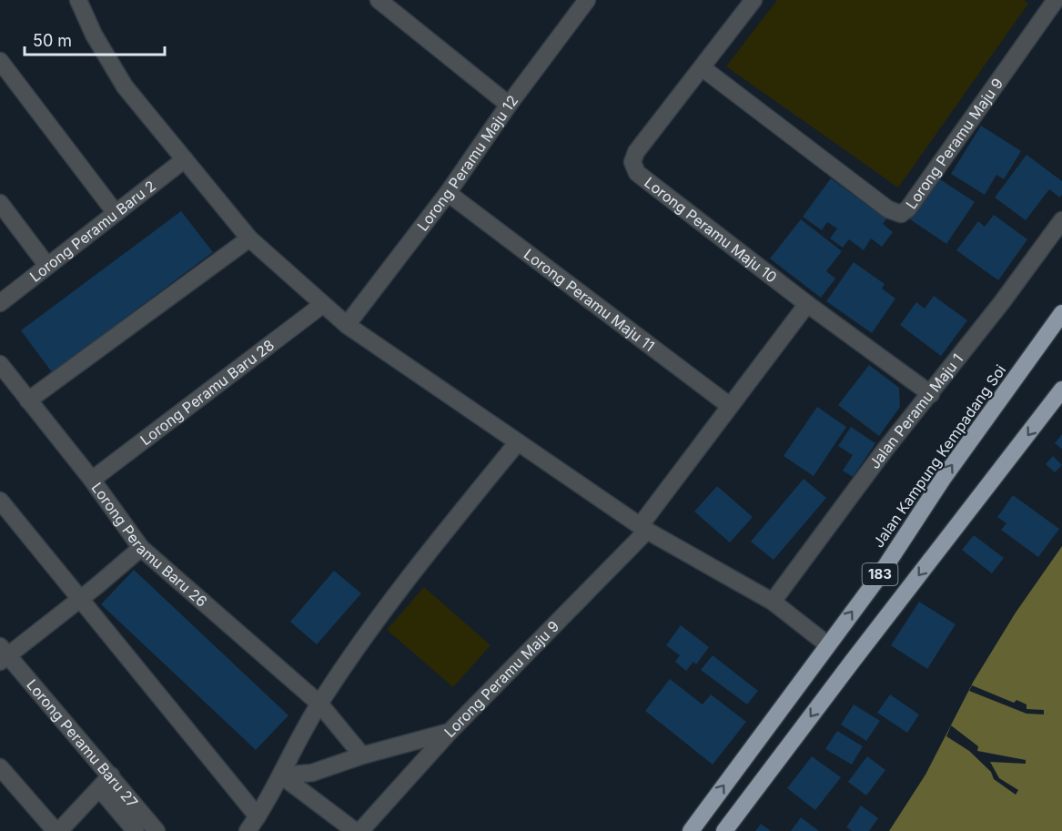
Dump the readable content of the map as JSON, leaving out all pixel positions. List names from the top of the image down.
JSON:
{
  "streets": {
    "highway": ["Jalan Kampung Kempadang Soi", "183"],
    "street": [
      "Lorong Peramu Maju 9",
      "Lorong Peramu Maju 12",
      "Lorong Peramu Maju 10",
      "Lorong Peramu Baru 2",
      "Lorong Peramu Maju 11",
      "Lorong Peramu Baru 28",
      "Jalan Peramu Maju 1",
      "Lorong Peramu Baru 26",
      "Lorong Peramu Baru 27"
    ]
  },
  "crossings": [
    ["Lorong Peramu Maju 9", "Lorong Peramu Maju 10"],
    ["Lorong Peramu Maju 9", "Lorong Peramu Maju 11"],
    ["Lorong Peramu Maju 12", "Lorong Peramu Maju 11"],
    ["Lorong Peramu Maju 10", "Jalan Peramu Maju 1"],
    ["Lorong Peramu Baru 28", "Lorong Peramu Baru 26"]
  ],
  "scale_bar": "50 m"
}
